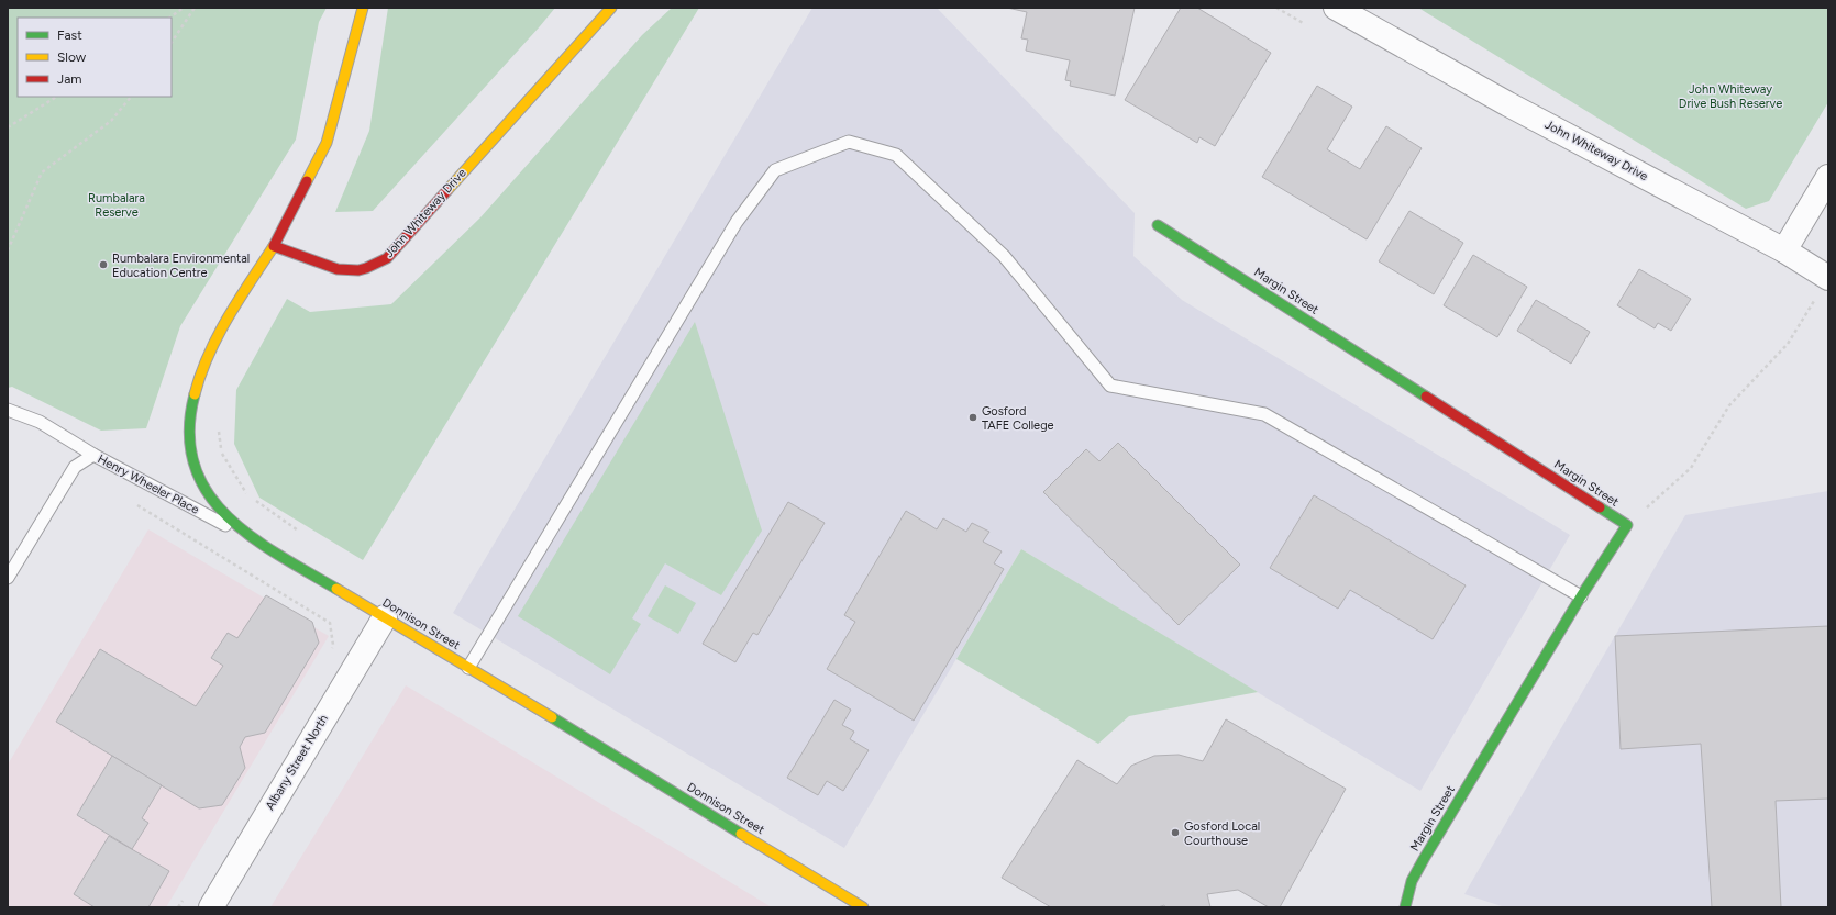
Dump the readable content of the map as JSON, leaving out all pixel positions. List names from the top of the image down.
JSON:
{
  "streets": {
    "street": [
      "John Whiteway Drive",
      "Margin Street",
      "Donnison Street",
      "Albany Street North"
    ],
    "lane": ["Henry Wheeler Place"]
  },
  "crossings": [
    ["John Whiteway Drive", "Donnison Street"],
    ["Henry Wheeler Place", "Donnison Street"],
    ["Donnison Street", "Albany Street North"]
  ],
  "parks": ["John Whiteway Drive Bush Reserve", "Rumbalara Reserve"],
  "places": ["Rumbalara Environmental Education Centre", "Gosford TAFE College", "Gosford Local Courthouse"],
  "legend": ["Fast", "Slow", "Jam"]
}
